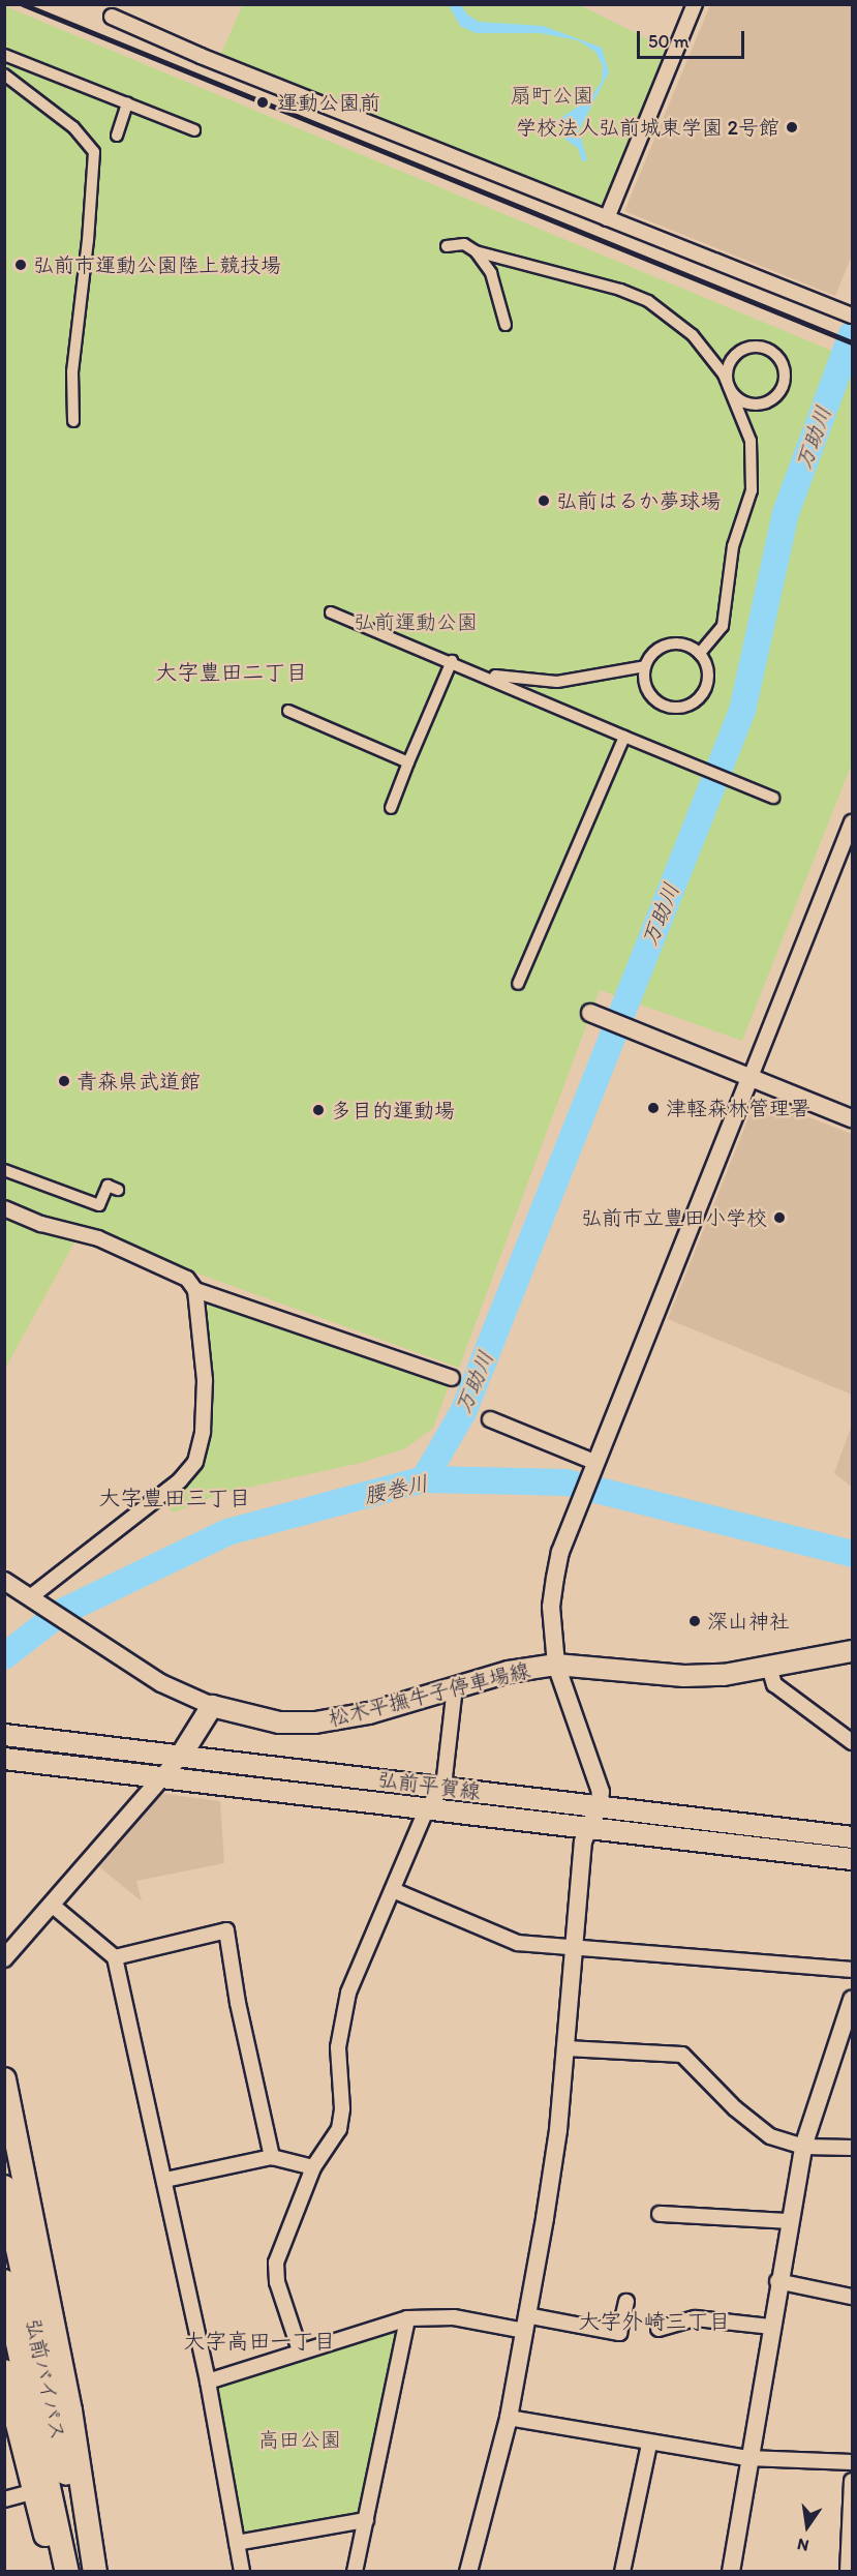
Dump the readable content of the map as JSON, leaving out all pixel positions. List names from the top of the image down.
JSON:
{
  "streets": {
    "highway": ["弘前バイパス"],
    "main road": ["松木平撫牛子停車場線", "弘前平賀線"]
  },
  "districts": [
    "大字豊田二丁目",
    "大字豊田三丁目",
    "大字外崎三丁目",
    "大字高田一丁目"
  ],
  "water": ["万助川", "腰巻川"],
  "parks": ["扇町公園", "弘前運動公園", "高田公園"],
  "places": [
    "運動公園前",
    "学校法人弘前城東学園 2号館",
    "弘前市運動公園陸上競技場",
    "弘前はるか夢球場",
    "青森県武道館",
    "津軽森林管理署",
    "多目的運動場",
    "弘前市立豊田小学校",
    "深山神社"
  ],
  "scale_bar": "50 m",
  "north": "bottom"
}
